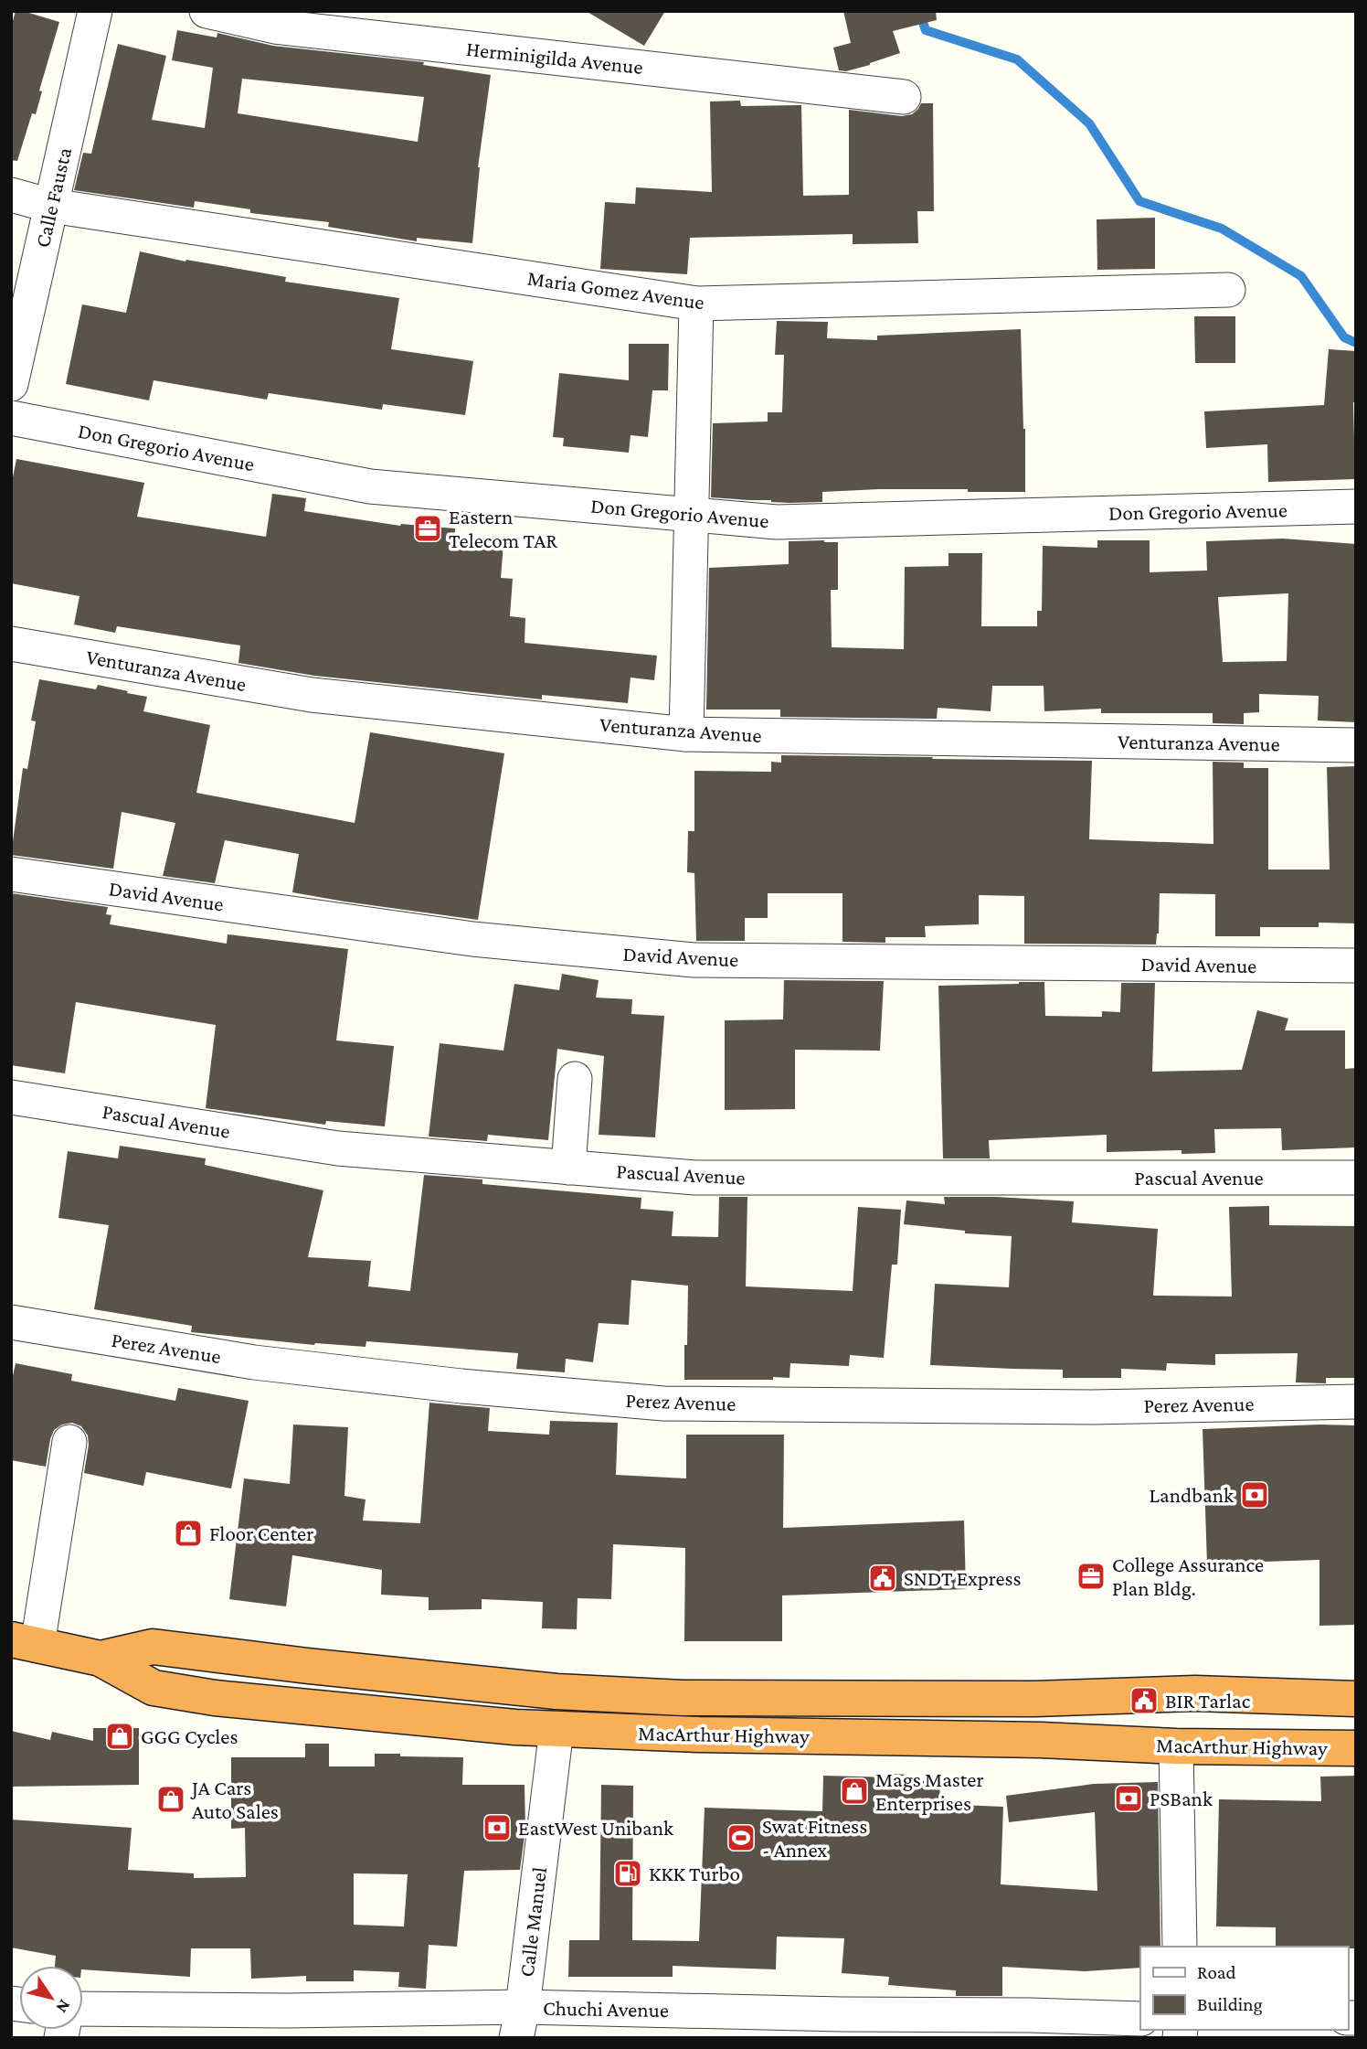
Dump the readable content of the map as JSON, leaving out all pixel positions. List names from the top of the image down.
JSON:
{
  "streets": {
    "highway": ["MacArthur Highway"],
    "street": [
      "Herminigilda Avenue",
      "Calle Fausta",
      "Maria Gomez Avenue",
      "Don Gregorio Avenue",
      "Venturanza Avenue",
      "David Avenue",
      "Pascual Avenue",
      "Perez Avenue",
      "Calle Manuel",
      "Chuchi Avenue"
    ]
  },
  "crossings": [
    ["Calle Fausta", "Maria Gomez Avenue"],
    ["MacArthur Highway", "Calle Manuel"],
    ["Calle Manuel", "Chuchi Avenue"]
  ],
  "places": {
    "office": ["Eastern Telecom TAR", "College Assurance Plan Bldg."],
    "bank": ["Landbank", "PSBank", "EastWest Unibank"],
    "shop": [
      "Floor Center",
      "GGG Cycles",
      "Mags Master Enterprises",
      "JA Cars Auto Sales"
    ],
    "public building": ["SNDT Express", "BIR Tarlac"],
    "sports": ["Swat Fitness - Annex"],
    "fuel station": ["KKK Turbo"]
  },
  "legend": ["Road", "Building"],
  "north": "bottom right"
}
